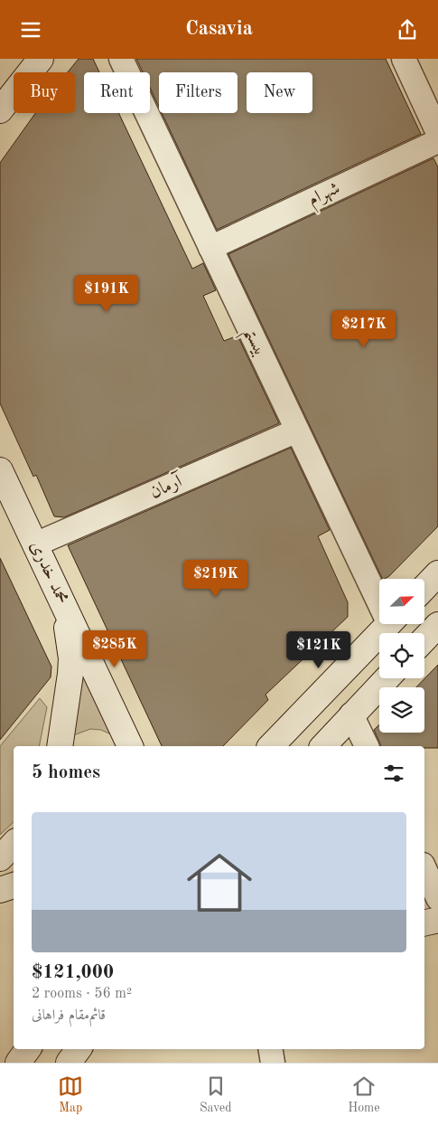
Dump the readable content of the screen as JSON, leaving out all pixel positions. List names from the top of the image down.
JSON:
{
  "streets": {
    "street": [
      "شهرام",
      "بیستم",
      "آرمان",
      "محمد خدری"
    ]
  },
  "crossings": [
    ["شهرام", "بیستم"],
    ["بیستم", "آرمان"],
    ["آرمان", "محمد خدری"]
  ],
  "north": "top right",
  "page": {
    "header": "Casavia",
    "chip": [
      "Buy",
      "Rent",
      "Filters",
      "New"
    ],
    "price": [
      "$191K",
      "$217K",
      "$219K",
      "$285K",
      "$121K"
    ],
    "heading": "5 homes",
    "list": [
      {
        "name": "$121,000",
        "note": "2 rooms · 56 m² · قائم‌مقام فراهانی"
      }
    ],
    "tabs": ["Map", "Saved", "Home"]
  }
}
